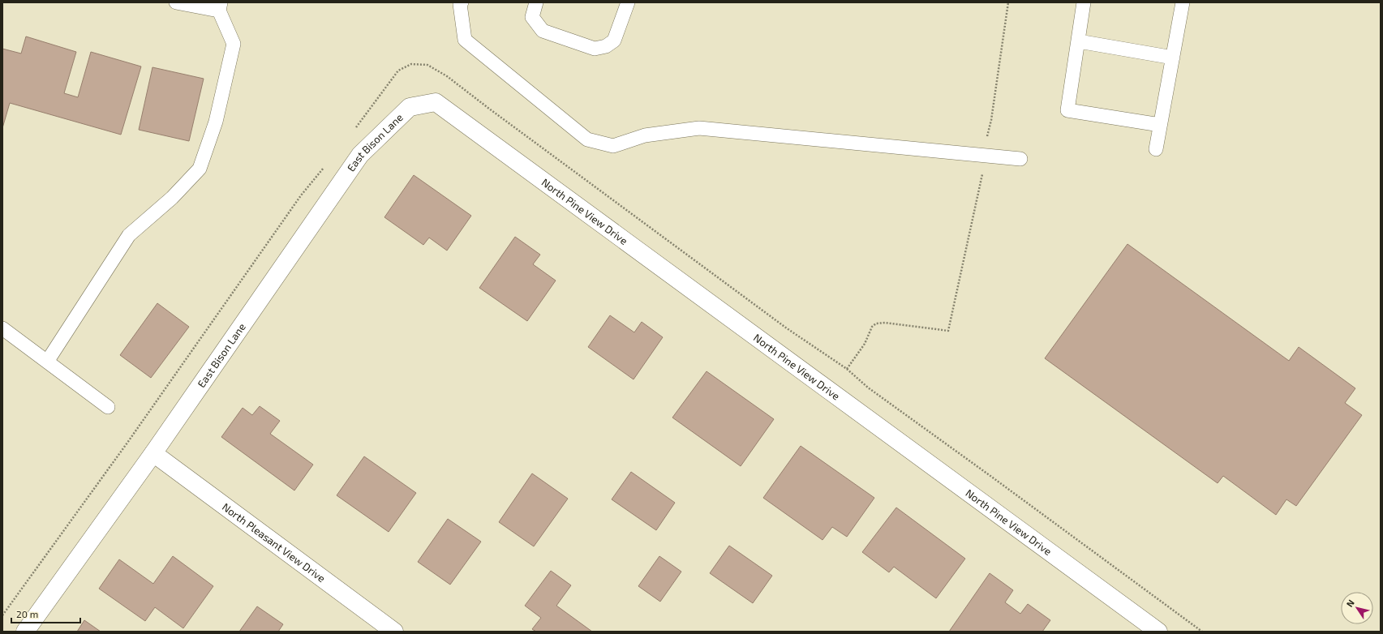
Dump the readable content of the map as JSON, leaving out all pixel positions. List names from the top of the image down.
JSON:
{
  "streets": {
    "street": ["East Bison Lane", "North Pine View Drive", "North Pleasant View Drive"]
  },
  "crossings": [
    ["East Bison Lane", "North Pine View Drive"],
    ["East Bison Lane", "North Pleasant View Drive"]
  ],
  "scale_bar": "20 m",
  "north": "top left"
}
